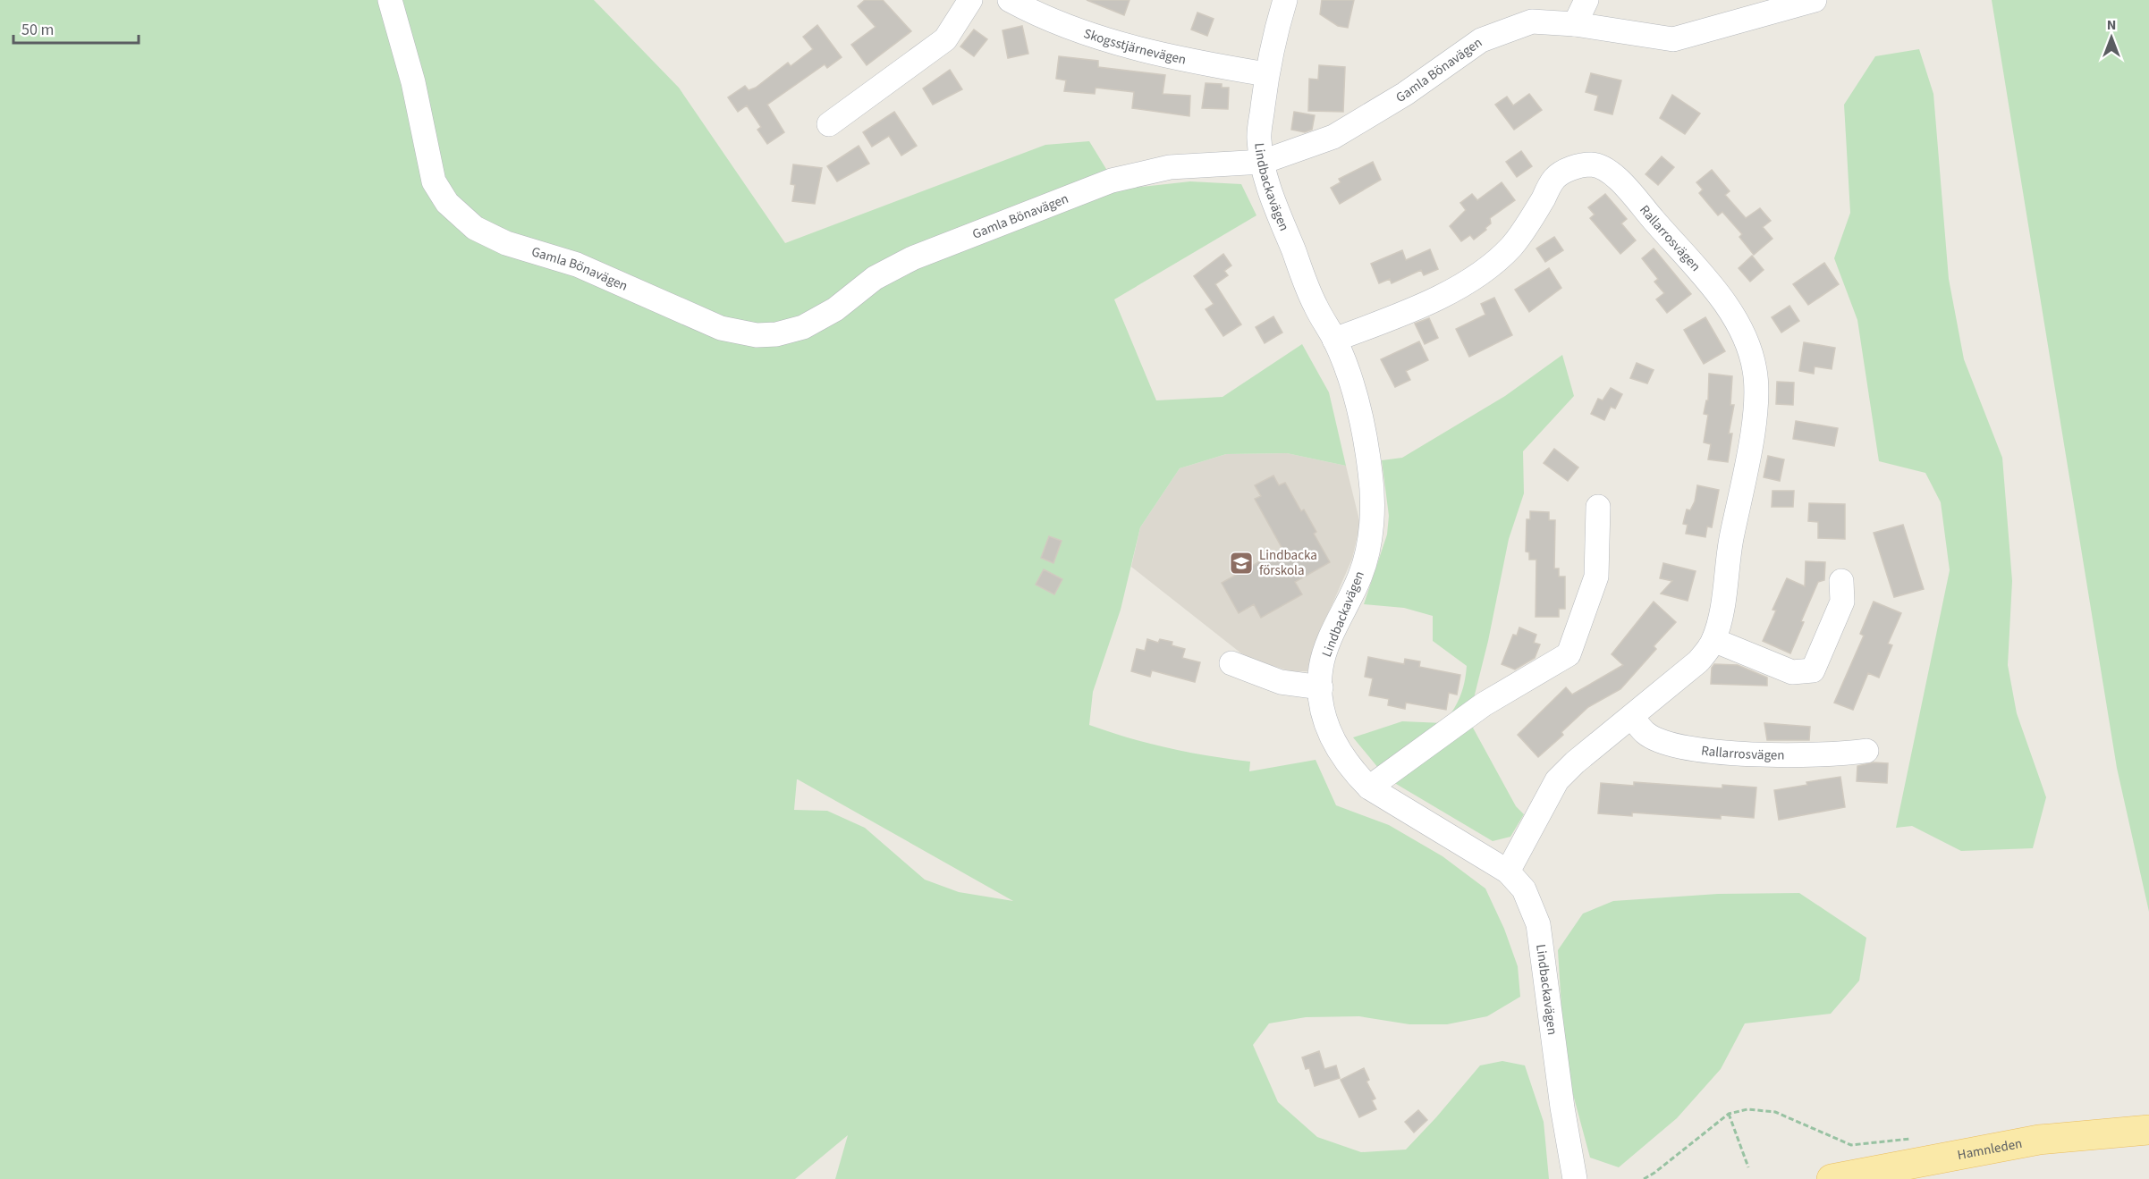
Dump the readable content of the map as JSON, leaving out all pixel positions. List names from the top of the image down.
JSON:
{
  "streets": {
    "main road": ["Hamnleden"],
    "street": [
      "Skogsstjärnevägen",
      "Gamla Bönavägen",
      "Lindbackavägen",
      "Rallarrosvägen"
    ]
  },
  "crossings": [
    ["Skogsstjärnevägen", "Lindbackavägen"],
    ["Gamla Bönavägen", "Lindbackavägen"],
    ["Lindbackavägen", "Rallarrosvägen"]
  ],
  "places": {
    "school or university": ["Lindbacka förskola"]
  },
  "scale_bar": "50 m",
  "north": "top"
}
